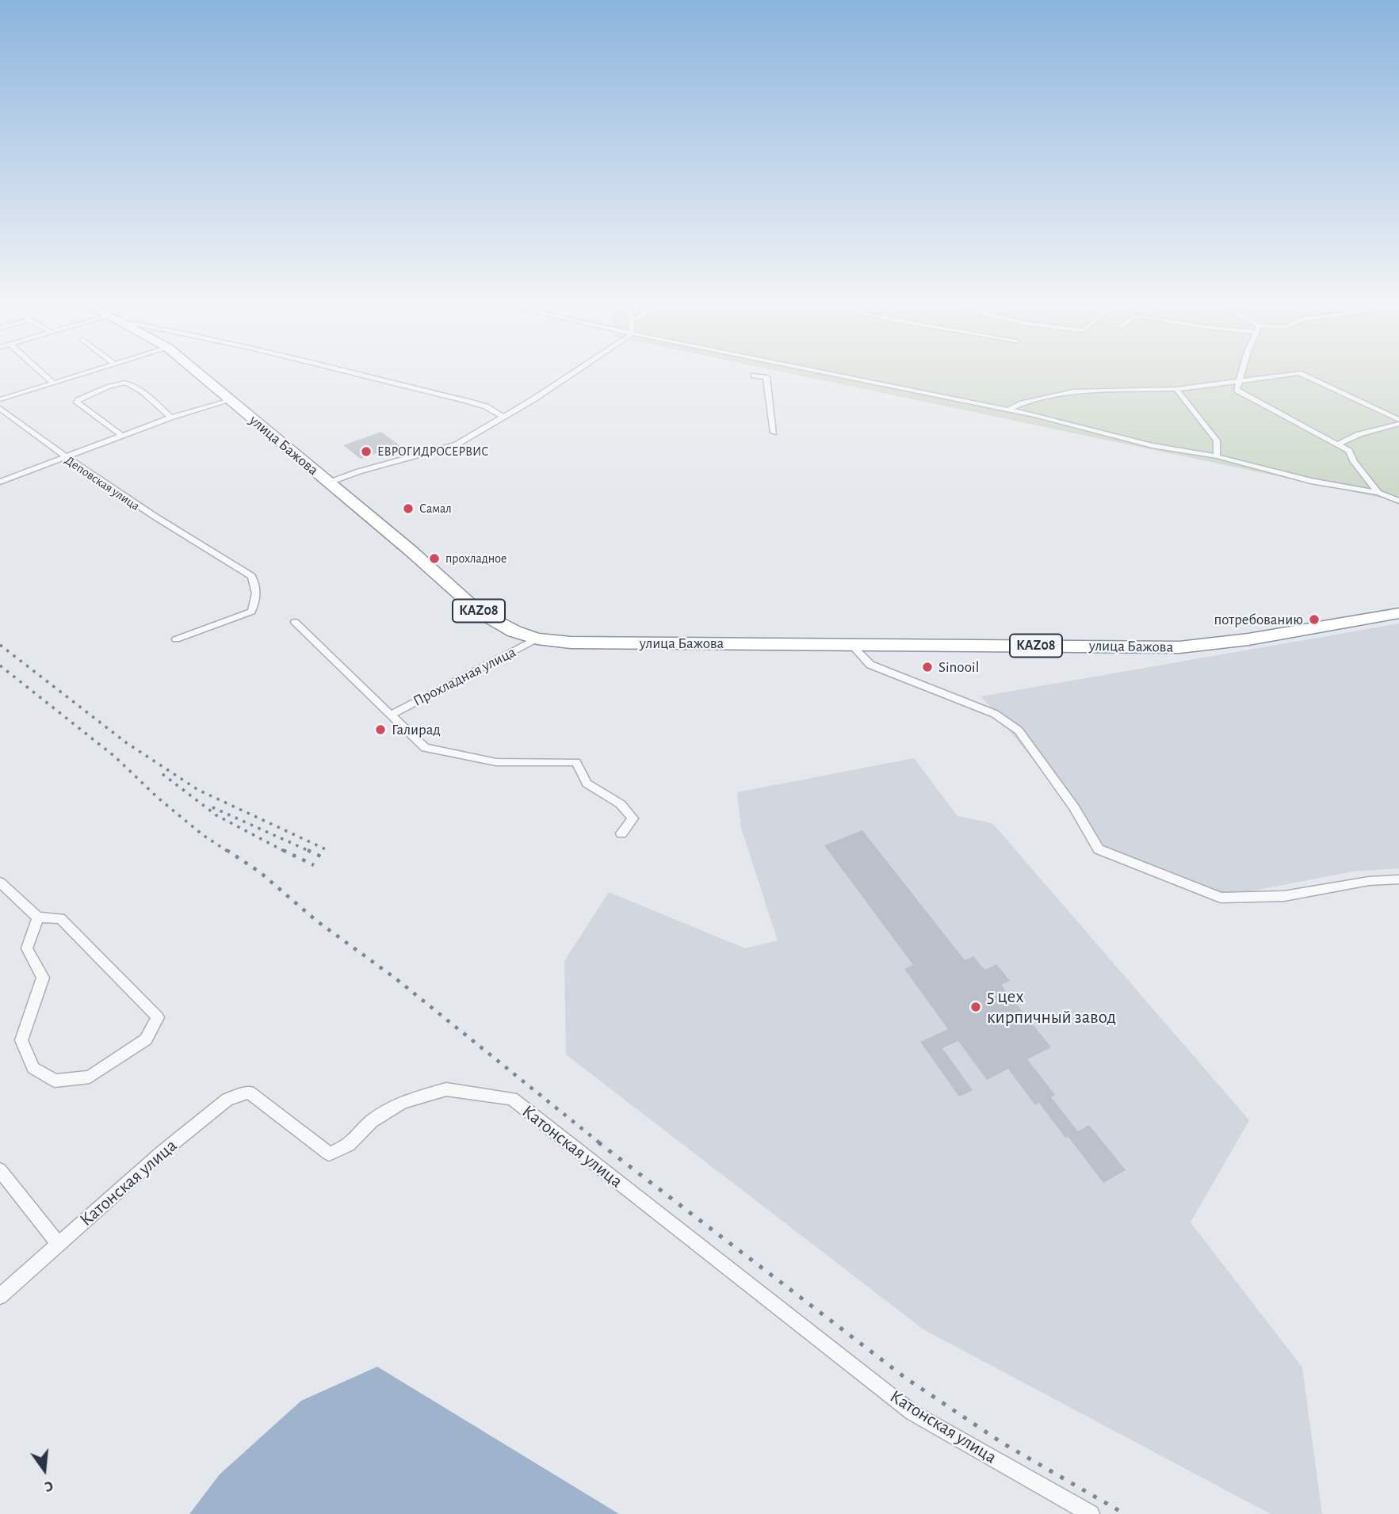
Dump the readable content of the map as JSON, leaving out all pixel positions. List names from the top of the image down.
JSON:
{
  "streets": {
    "highway": ["улица Бажова", "KAZ08"],
    "street": ["Деповская улица", "Прохладная улица", "Катонская улица"]
  },
  "crossings": [
    ["улица Бажова", "Прохладная улица"]
  ],
  "places": [
    "ЕВРОГИДРОСЕРВИС",
    "Самал",
    "прохладное",
    "потребованию",
    "Sinooil",
    "Галирад",
    "5 цех кирпичный завод"
  ],
  "north": "bottom"
}
